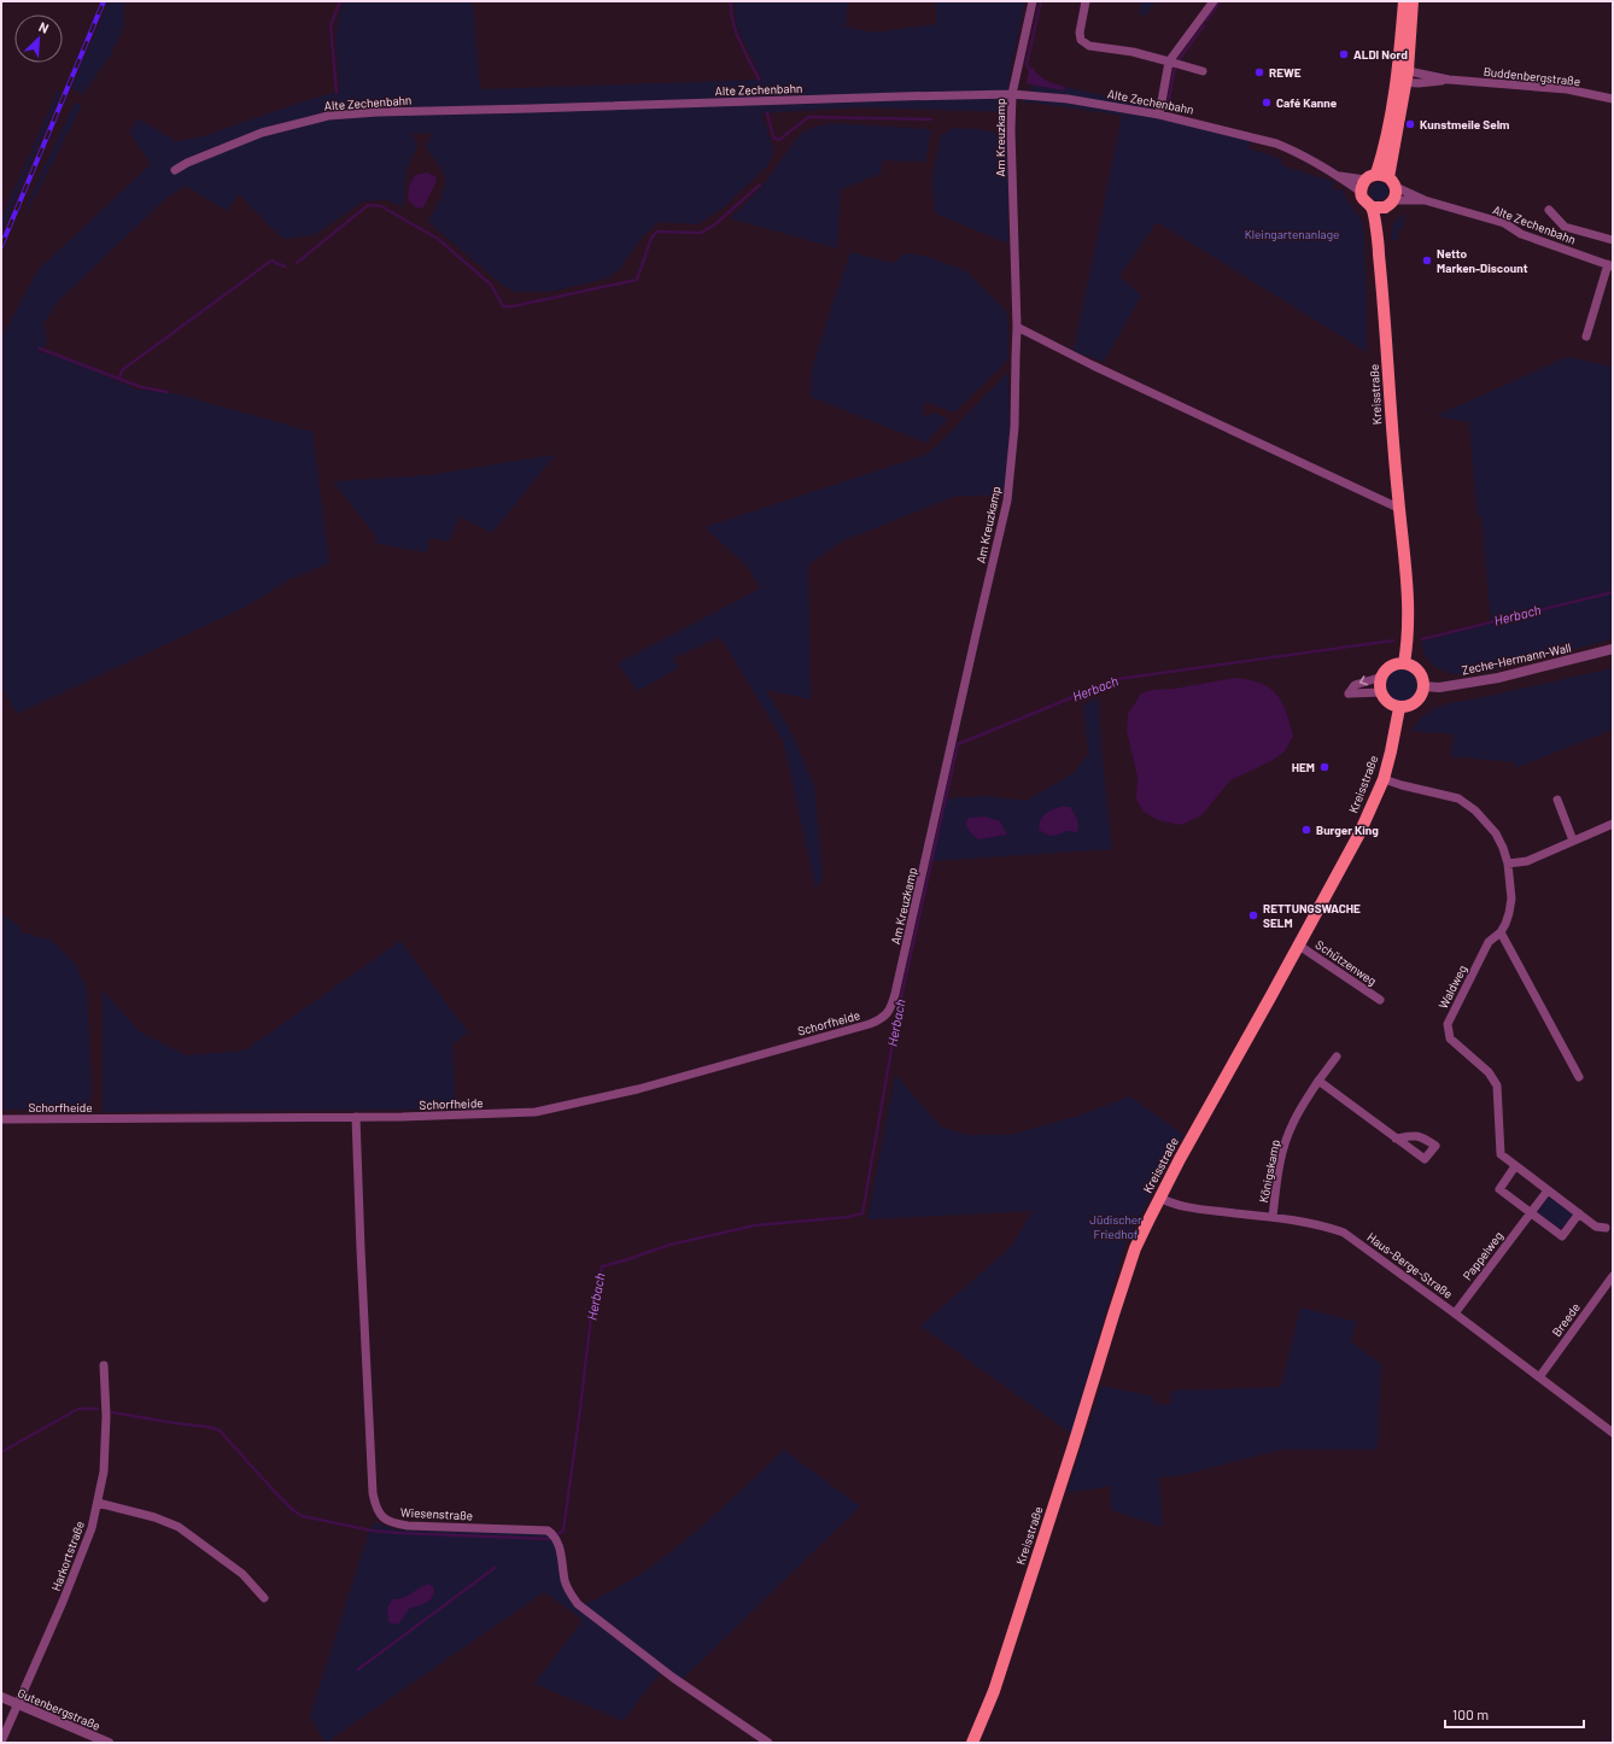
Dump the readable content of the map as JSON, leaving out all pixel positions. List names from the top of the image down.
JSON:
{
  "streets": {
    "main road": ["Kreisstraße"],
    "street": [
      "Buddenbergstraße",
      "Alte Zechenbahn",
      "Am Kreuzkamp",
      "Zeche-Hermann-Wall",
      "Schützenweg",
      "Waldweg",
      "Schorfheide",
      "Königskamp",
      "Pappelweg",
      "Haus-Berge-Straße",
      "Breede",
      "Wiesenstraße",
      "Harkortstraße",
      "Gutenbergstraße"
    ]
  },
  "crossings": [
    ["Buddenbergstraße", "Kreisstraße"],
    ["Alte Zechenbahn", "Am Kreuzkamp"],
    ["Alte Zechenbahn", "Kreisstraße"],
    ["Am Kreuzkamp", "Schorfheide"],
    ["Kreisstraße", "Zeche-Hermann-Wall"],
    ["Kreisstraße", "Schützenweg"],
    ["Kreisstraße", "Waldweg"],
    ["Kreisstraße", "Haus-Berge-Straße"],
    ["Schorfheide", "Wiesenstraße"],
    ["Königskamp", "Haus-Berge-Straße"],
    ["Pappelweg", "Haus-Berge-Straße"],
    ["Haus-Berge-Straße", "Breede"],
    ["Harkortstraße", "Gutenbergstraße"]
  ],
  "water": ["Herbach"],
  "parks": ["Kleingartenanlage", "Jüdischer Friedhof"],
  "places": [
    "ALDI Nord",
    "REWE",
    "Café Kanne",
    "Kunstmeile Selm",
    "Netto Marken-Discount",
    "HEM",
    "Burger King",
    "RETTUNGSWACHE SELM"
  ],
  "scale_bar": "100 m",
  "north": "top right"
}
